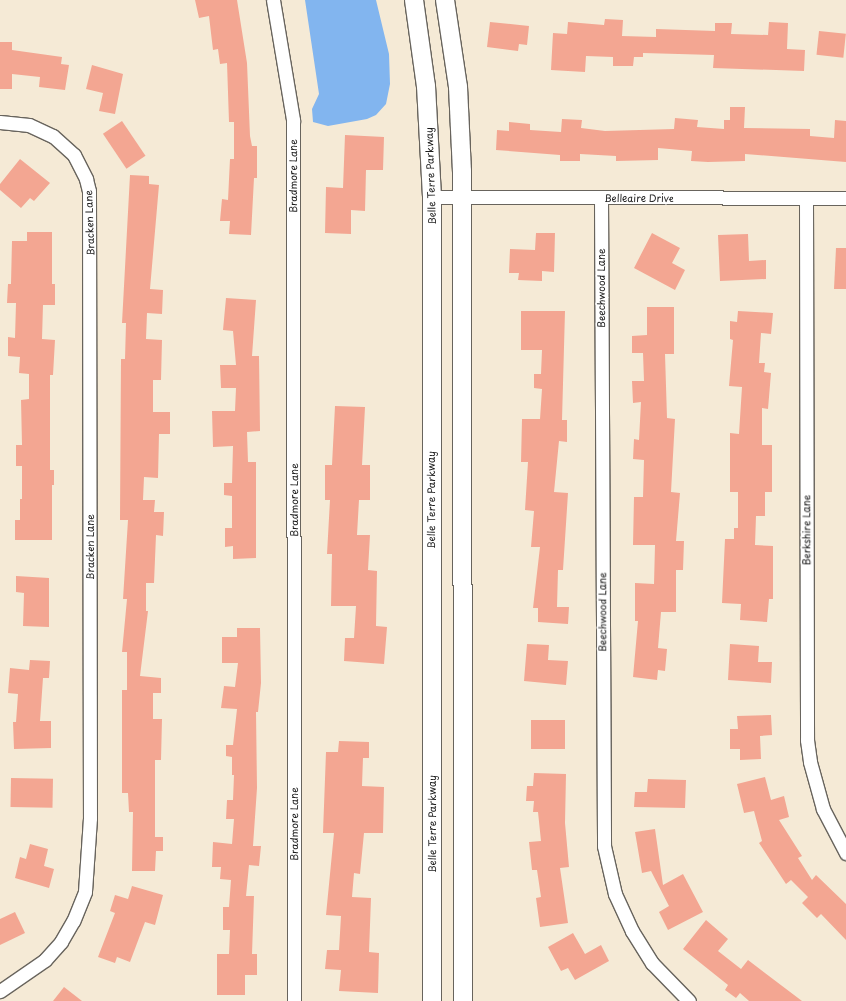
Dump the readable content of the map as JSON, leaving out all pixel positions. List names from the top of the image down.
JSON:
{
  "streets": {
    "main road": ["Belle Terre Parkway"],
    "street": [
      "Bradmore Lane",
      "Belleaire Drive",
      "Bracken Lane",
      "Beechwood Lane",
      "Berkshire Lane"
    ]
  },
  "crossings": [
    ["Belle Terre Parkway", "Belleaire Drive"],
    ["Belleaire Drive", "Beechwood Lane"],
    ["Belleaire Drive", "Berkshire Lane"]
  ]
}
